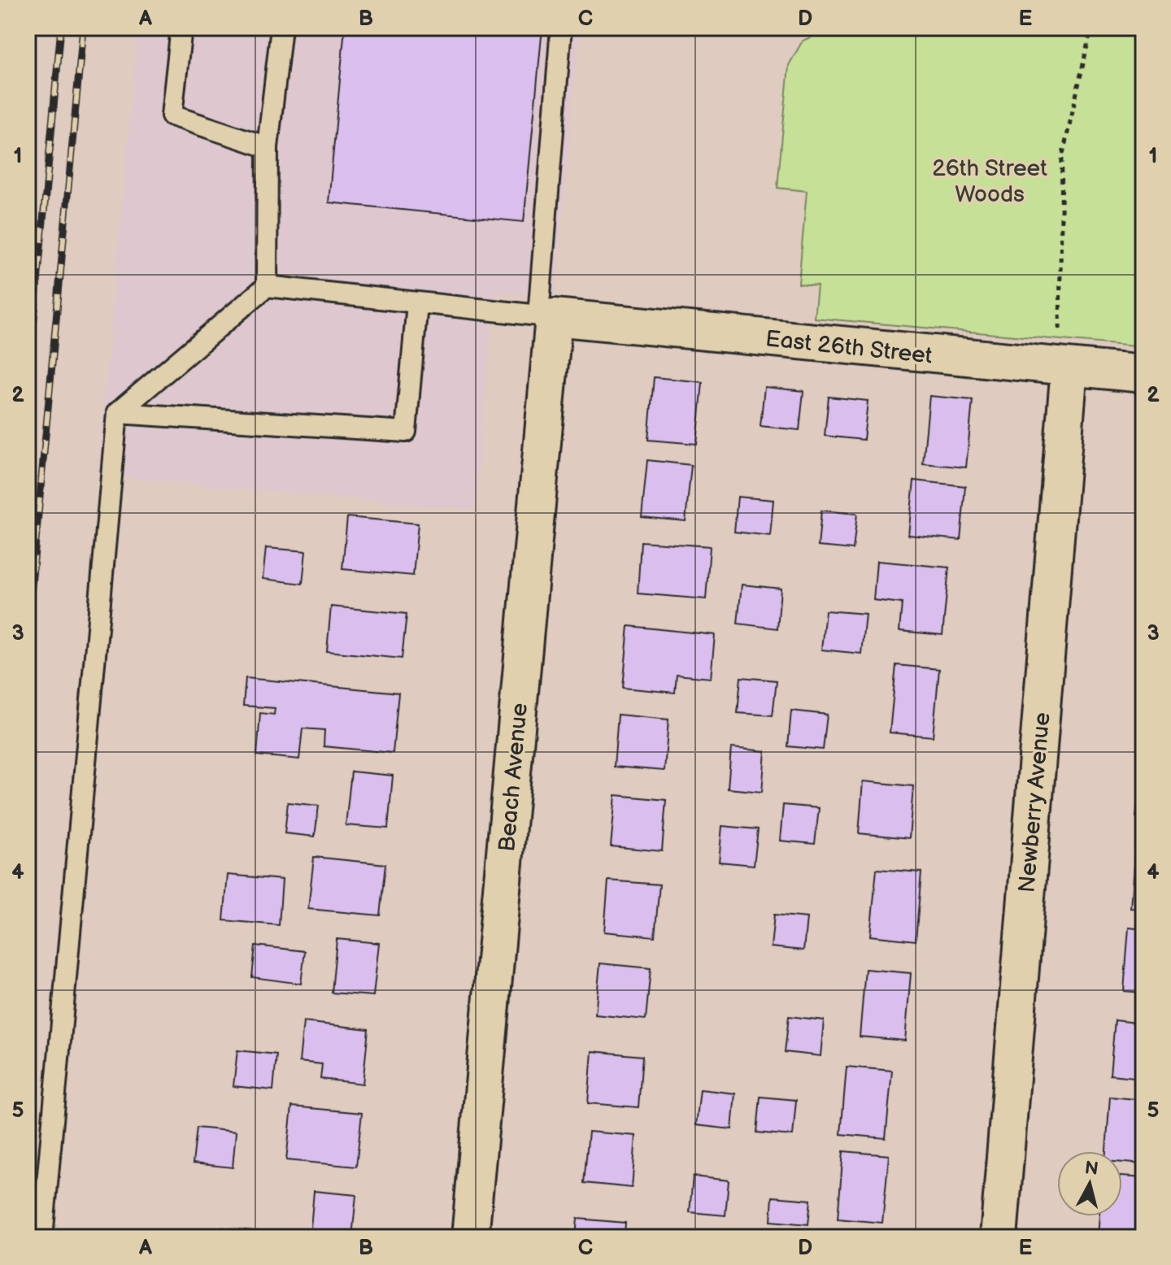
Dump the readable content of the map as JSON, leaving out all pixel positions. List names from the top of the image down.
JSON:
{
  "streets": {
    "street": ["East 26th Street", "Beach Avenue", "Newberry Avenue"]
  },
  "crossings": [
    ["East 26th Street", "Beach Avenue"],
    ["East 26th Street", "Newberry Avenue"]
  ],
  "parks": ["26th Street Woods"],
  "north": "top",
  "grid": {
    "columns": [
      "A",
      "B",
      "C",
      "D",
      "E"
    ],
    "rows": [
      "1",
      "2",
      "3",
      "4",
      "5"
    ]
  }
}
